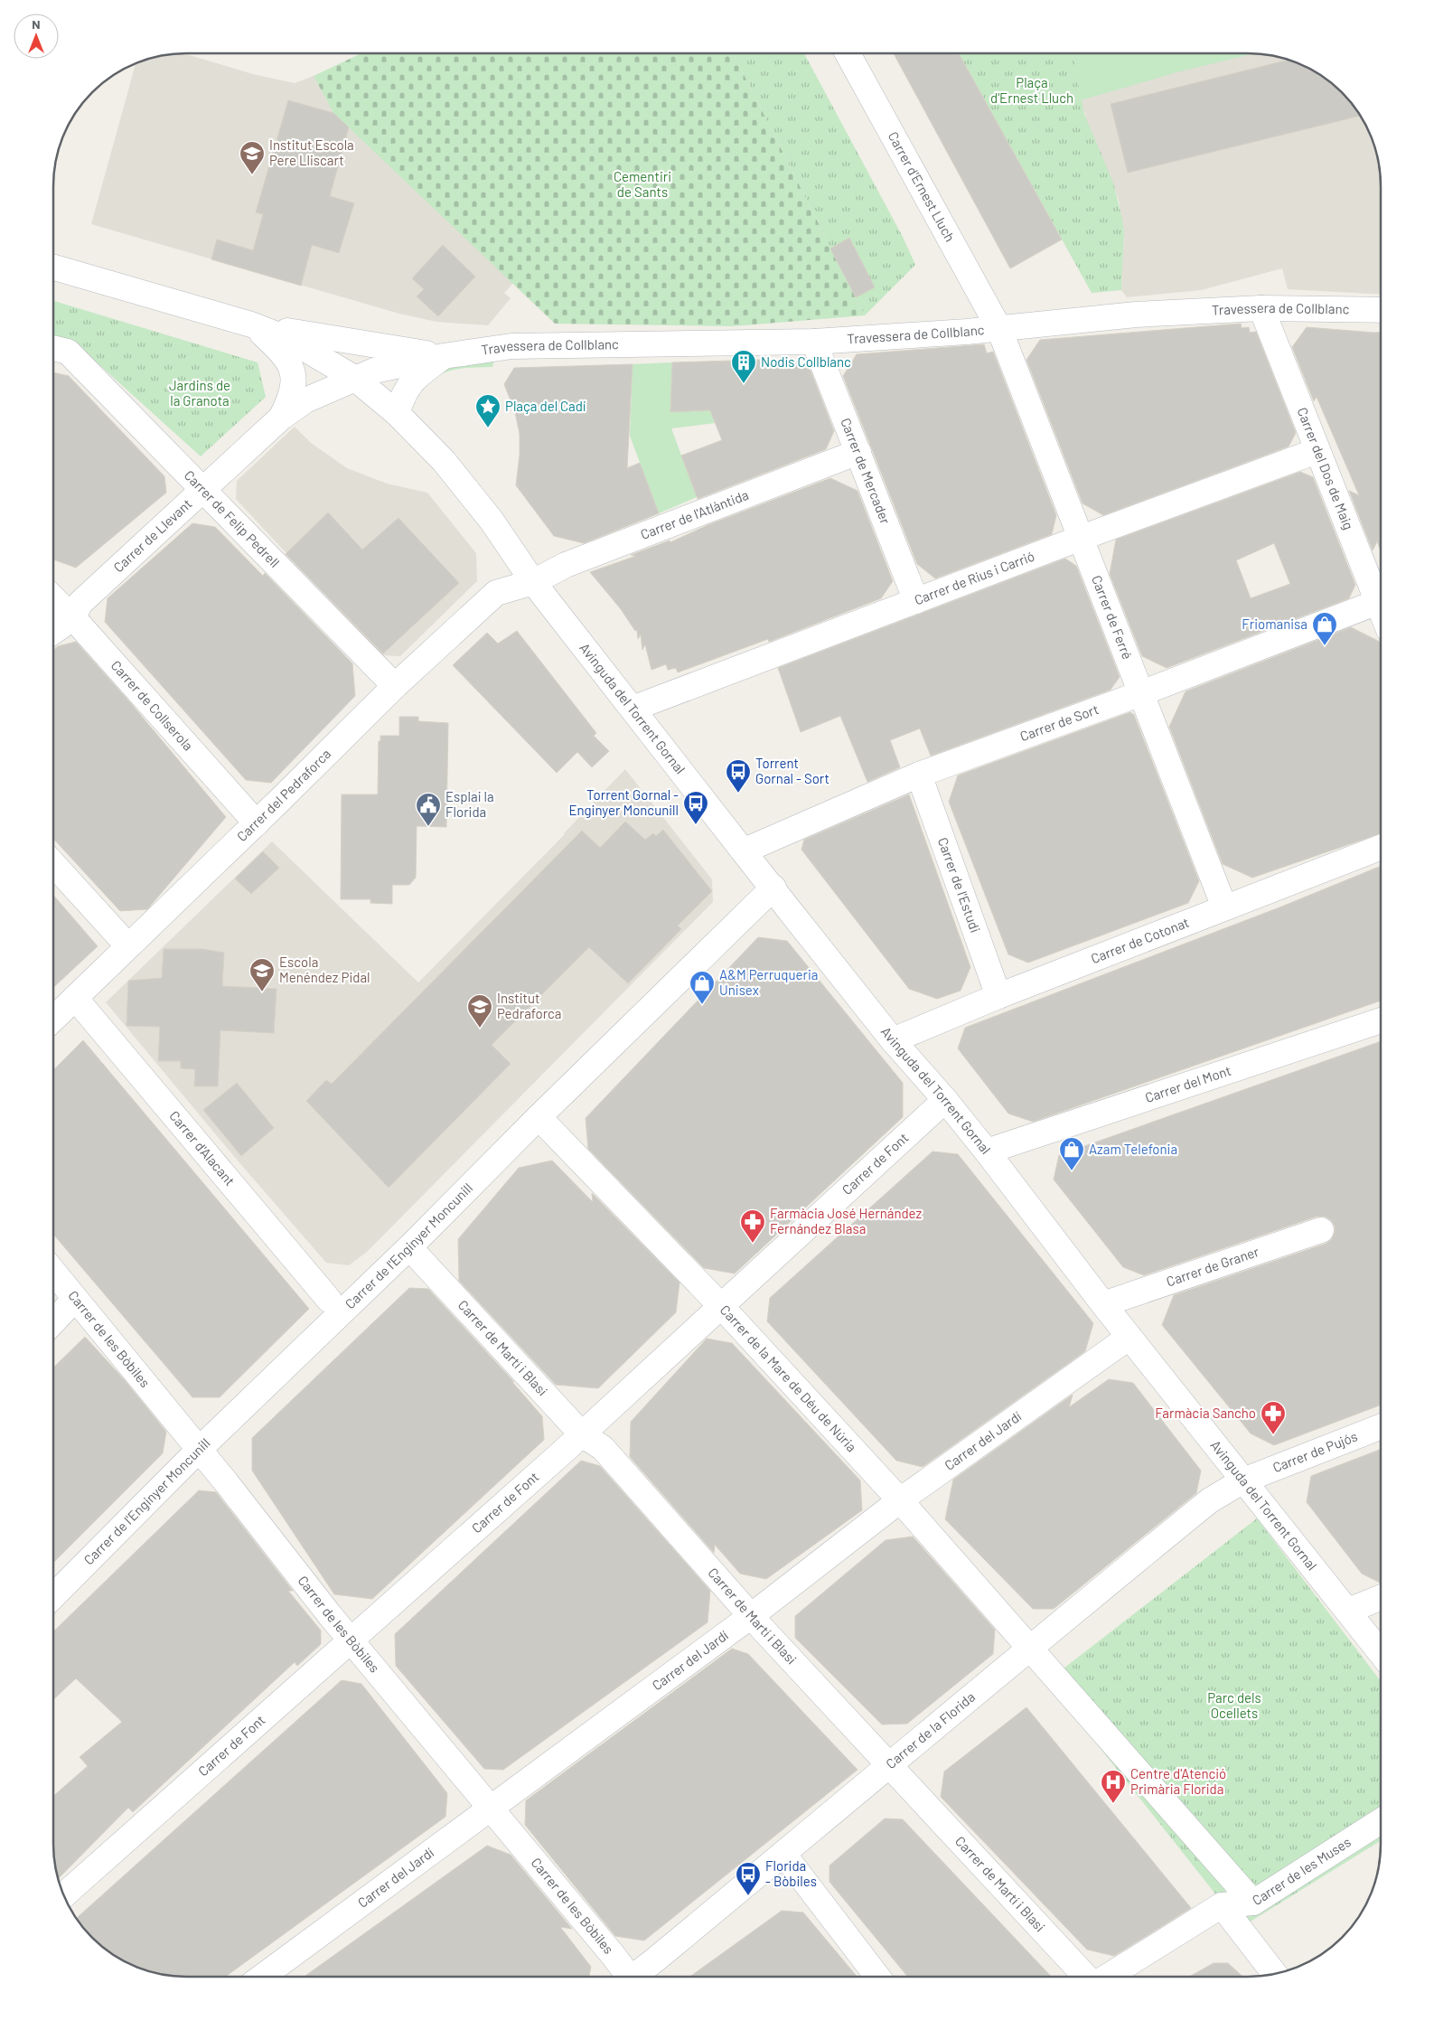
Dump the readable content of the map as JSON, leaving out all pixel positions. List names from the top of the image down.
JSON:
{
  "streets": {
    "street": [
      "Carrer d'Ernest Lluch",
      "Travessera de Collblanc",
      "Carrer del Dos de Maig",
      "Carrer de Mercader",
      "Carrer de l'Atlàntida",
      "Carrer de Felip Pedrell",
      "Carrer de Llevant",
      "Carrer de Rius i Carrió",
      "Carrer de Ferré",
      "Carrer de Collserola",
      "Avinguda del Torrent Gornal",
      "Carrer de Sort",
      "Carrer del Pedraforca",
      "Carrer de l'Estudi",
      "Carrer de Cotonat",
      "Carrer del Mont",
      "Carrer d'Alacant",
      "Carrer de Font",
      "Carrer de l'Enginyer Moncunill",
      "Carrer de Graner",
      "Carrer de les Bòbiles",
      "Carrer de Martí i Blasi",
      "Carrer de la Mare de Déu de Núria",
      "Carrer del Jardí",
      "Carrer de Pujós",
      "Carrer de la Florida",
      "Carrer de les Muses"
    ]
  },
  "crossings": [
    ["Carrer d'Ernest Lluch", "Travessera de Collblanc"],
    ["Carrer d'Ernest Lluch", "Carrer de Ferré"],
    ["Travessera de Collblanc", "Carrer del Dos de Maig"],
    ["Travessera de Collblanc", "Carrer de Mercader"],
    ["Travessera de Collblanc", "Carrer de Ferré"],
    ["Carrer del Dos de Maig", "Carrer de Rius i Carrió"],
    ["Carrer del Dos de Maig", "Carrer de Sort"],
    ["Carrer de Mercader", "Carrer de l'Atlàntida"],
    ["Carrer de Mercader", "Carrer de Rius i Carrió"],
    ["Carrer de l'Atlàntida", "Avinguda del Torrent Gornal"],
    ["Carrer de l'Atlàntida", "Carrer del Pedraforca"],
    ["Carrer de Felip Pedrell", "Carrer de Llevant"],
    ["Carrer de Felip Pedrell", "Carrer del Pedraforca"],
    ["Carrer de Llevant", "Carrer de Collserola"],
    ["Carrer de Rius i Carrió", "Carrer de Ferré"],
    ["Carrer de Rius i Carrió", "Avinguda del Torrent Gornal"],
    ["Carrer de Ferré", "Carrer de Sort"],
    ["Carrer de Ferré", "Carrer de Cotonat"],
    ["Carrer de Collserola", "Carrer del Pedraforca"],
    ["Avinguda del Torrent Gornal", "Carrer de Sort"],
    ["Avinguda del Torrent Gornal", "Carrer del Pedraforca"],
    ["Avinguda del Torrent Gornal", "Carrer de Cotonat"],
    ["Avinguda del Torrent Gornal", "Carrer del Mont"],
    ["Avinguda del Torrent Gornal", "Carrer de Font"],
    ["Avinguda del Torrent Gornal", "Carrer de l'Enginyer Moncunill"],
    ["Avinguda del Torrent Gornal", "Carrer de Graner"],
    ["Avinguda del Torrent Gornal", "Carrer del Jardí"],
    ["Avinguda del Torrent Gornal", "Carrer de Pujós"],
    ["Avinguda del Torrent Gornal", "Carrer de la Florida"],
    ["Carrer de Sort", "Carrer de l'Estudi"],
    ["Carrer del Pedraforca", "Carrer d'Alacant"],
    ["Carrer de l'Estudi", "Carrer de Cotonat"],
    ["Carrer de Font", "Carrer de les Bòbiles"],
    ["Carrer de Font", "Carrer de Martí i Blasi"],
    ["Carrer de Font", "Carrer de la Mare de Déu de Núria"],
    ["Carrer de l'Enginyer Moncunill", "Carrer de les Bòbiles"],
    ["Carrer de l'Enginyer Moncunill", "Carrer de Martí i Blasi"],
    ["Carrer de l'Enginyer Moncunill", "Carrer de la Mare de Déu de Núria"],
    ["Carrer de les Bòbiles", "Carrer del Jardí"],
    ["Carrer de Martí i Blasi", "Carrer del Jardí"],
    ["Carrer de Martí i Blasi", "Carrer de la Florida"],
    ["Carrer de la Mare de Déu de Núria", "Carrer del Jardí"],
    ["Carrer de la Mare de Déu de Núria", "Carrer de la Florida"],
    ["Carrer de Pujós", "Carrer de la Florida"]
  ],
  "parks": [
    "Plaça d'Ernest Lluch",
    "Cementiri de Sants",
    "Jardins de la Granota",
    "Parc dels Ocellets"
  ],
  "places": {
    "school or university": ["Institut Escola Pere Lliscart", "Escola Menéndez Pidal", "Institut Pedraforca"],
    "building": ["Nodis Collblanc"],
    "place": ["Plaça del Cadí"],
    "shop": ["Friomanisa", "A&M Perruqueria Unisex", "Azam Telefonia"],
    "bus stop": ["Torrent Gornal - Sort", "Torrent Gornal - Enginyer Moncunill", "Florida - Bòbiles"],
    "public building": ["Esplai la Florida"],
    "pharmacy": ["Farmàcia José Hernández Fernández Blasa", "Farmàcia Sancho"],
    "hospital": ["Centre d'Atenció Primària Florida"]
  },
  "north": "top"
}
